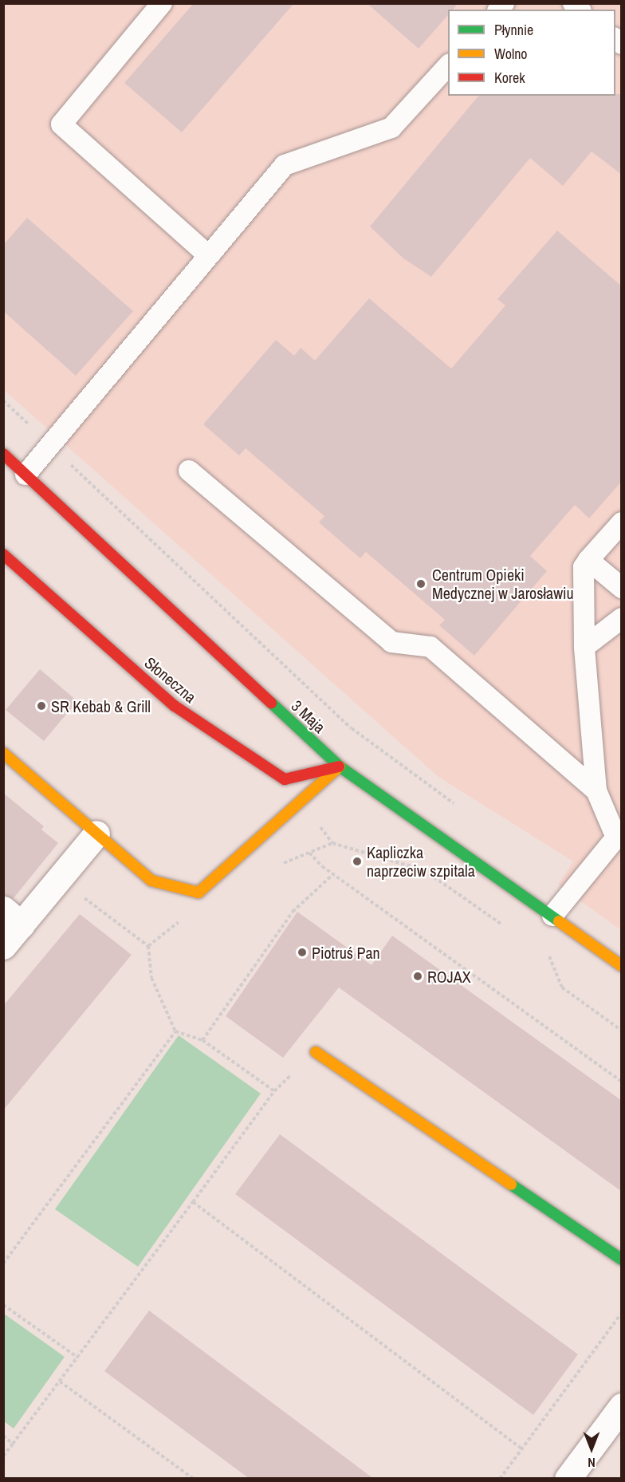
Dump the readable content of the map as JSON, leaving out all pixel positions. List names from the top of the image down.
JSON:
{
  "streets": {
    "street": ["Słoneczna", "3 Maja"]
  },
  "crossings": [
    ["Słoneczna", "3 Maja"]
  ],
  "places": [
    "Centrum Opieki Medycznej w Jarosławiu",
    "SR Kebab & Grill",
    "Kapliczka naprzeciw szpitala",
    "Piotruś Pan",
    "ROJAX"
  ],
  "legend": ["Płynnie", "Wolno", "Korek"],
  "north": "bottom"
}
